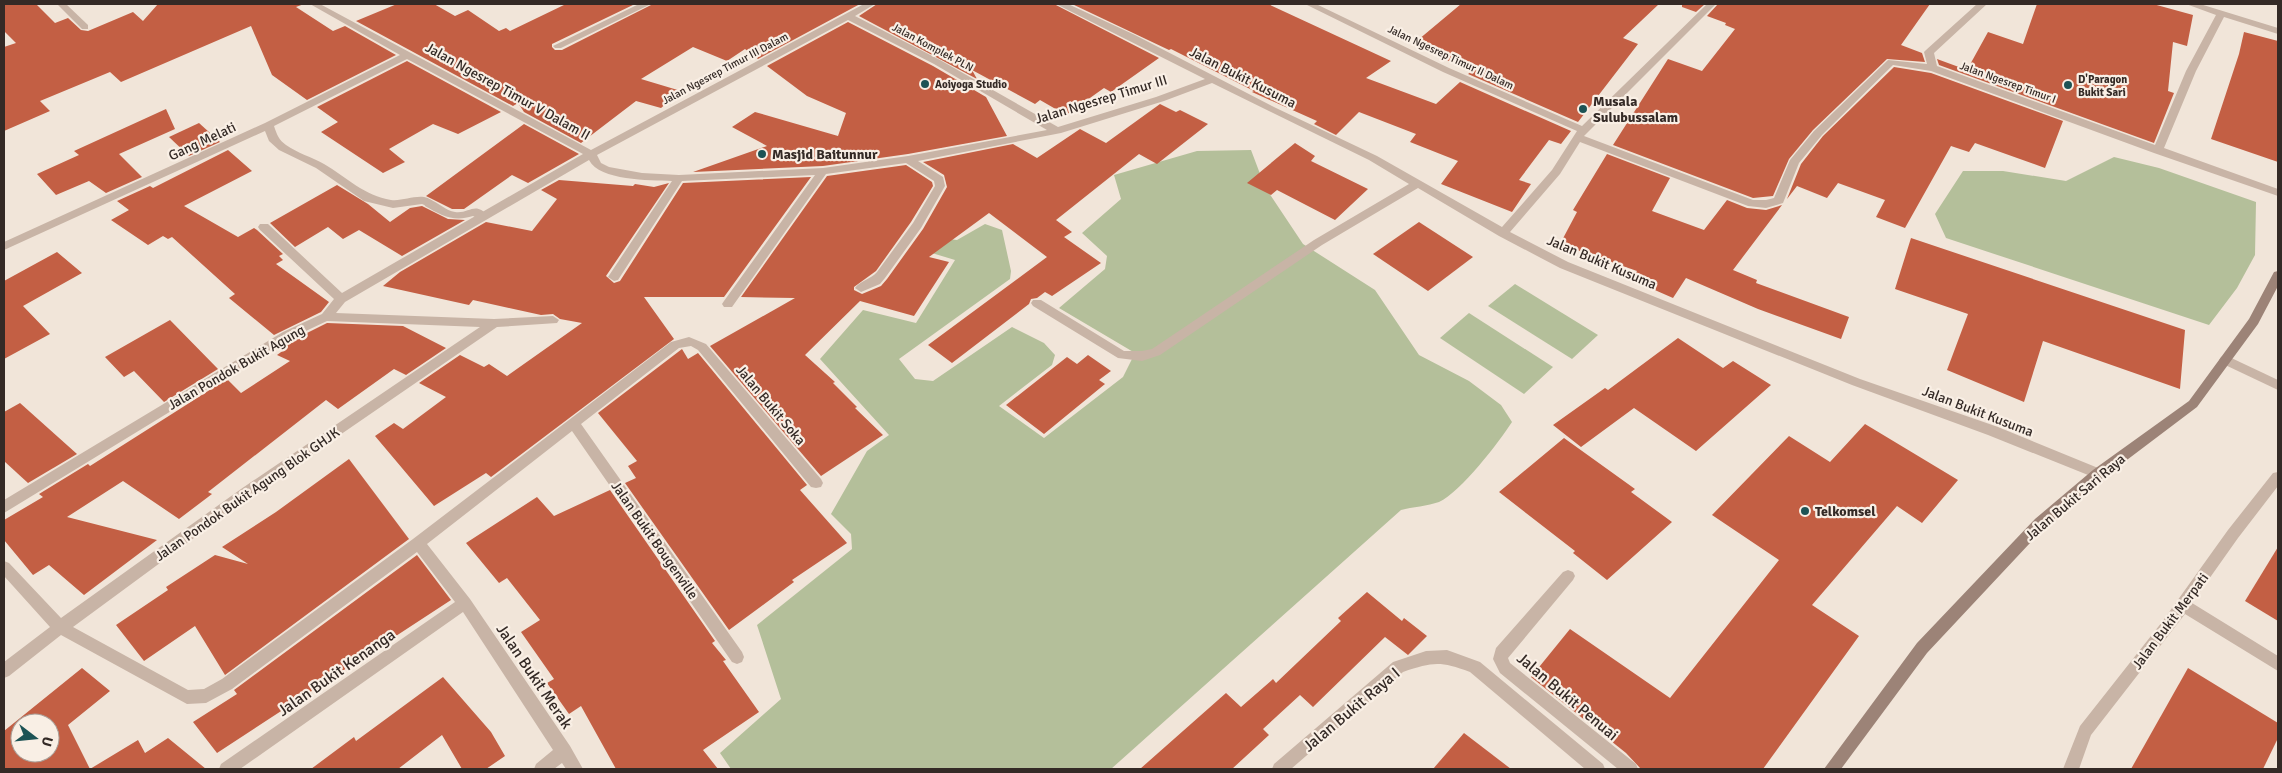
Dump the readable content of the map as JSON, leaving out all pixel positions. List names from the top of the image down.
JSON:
{
  "streets": {
    "street": [
      "Jalan Komplek PLN",
      "Jalan Ngesrep Timur II Dalam",
      "Jalan Ngesrep Timur III Dalam",
      "Jalan Bukit Kusuma",
      "Jalan Ngesrep Timur I",
      "Jalan Ngesrep Timur V Dalam II",
      "Jalan Ngesrep Timur III",
      "Gang Melati",
      "Jalan Pondok Bukit Agung",
      "Jalan Bukit Soka",
      "Jalan Pondok Bukit Agung Blok GHJK",
      "Jalan Bukit Sari Raya",
      "Jalan Bukit Bougenville",
      "Jalan Bukit Merpati",
      "Jalan Bukit Kenanga",
      "Jalan Bukit Merak",
      "Jalan Bukit Penuai",
      "Jalan Bukit Raya I"
    ]
  },
  "crossings": [
    ["Jalan Komplek PLN", "Jalan Ngesrep Timur III Dalam"],
    ["Jalan Komplek PLN", "Jalan Ngesrep Timur III"],
    ["Jalan Ngesrep Timur II Dalam", "Jalan Ngesrep Timur I"],
    ["Jalan Ngesrep Timur III Dalam", "Jalan Ngesrep Timur V Dalam II"],
    ["Jalan Ngesrep Timur III Dalam", "Jalan Ngesrep Timur III"],
    ["Jalan Bukit Kusuma", "Jalan Ngesrep Timur III"],
    ["Jalan Bukit Kusuma", "Jalan Bukit Sari Raya"],
    ["Jalan Ngesrep Timur V Dalam II", "Jalan Ngesrep Timur III"],
    ["Jalan Ngesrep Timur V Dalam II", "Gang Melati"],
    ["Jalan Ngesrep Timur V Dalam II", "Jalan Pondok Bukit Agung"],
    ["Jalan Pondok Bukit Agung", "Jalan Pondok Bukit Agung Blok GHJK"],
    ["Jalan Bukit Soka", "Jalan Bukit Bougenville"],
    ["Jalan Bukit Kenanga", "Jalan Bukit Merak"]
  ],
  "places": [
    "Aoiyoga Studio",
    "D'Paragon Bukit Sari",
    "Musala Sulubussalam",
    "Masjid Baitunnur",
    "Telkomsel"
  ],
  "north": "right"
}
